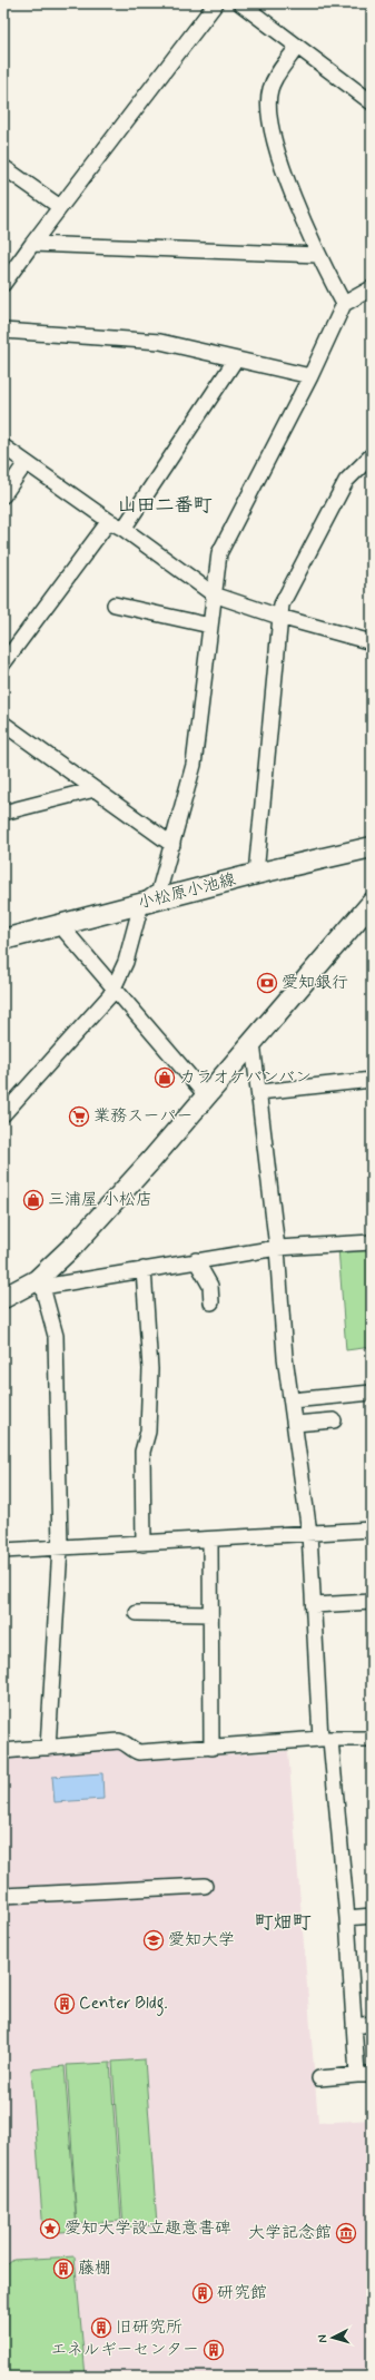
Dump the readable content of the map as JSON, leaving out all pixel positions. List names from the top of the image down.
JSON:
{
  "streets": {
    "street": ["小松原小池線"]
  },
  "districts": ["山田二番町", "町畑町"],
  "places": {
    "bank": ["愛知銀行"],
    "shop": ["カラオケバンバン", "三浦屋 小松店"],
    "supermarket": ["業務スーパー"],
    "school or university": ["愛知大学"],
    "building": [
      "Center Bldg.",
      "藤棚",
      "研究館",
      "旧研究所",
      "エネルギーセンター"
    ],
    "place": ["愛知大学設立趣意書碑"],
    "museum": ["大学記念館"]
  },
  "north": "left"
}
